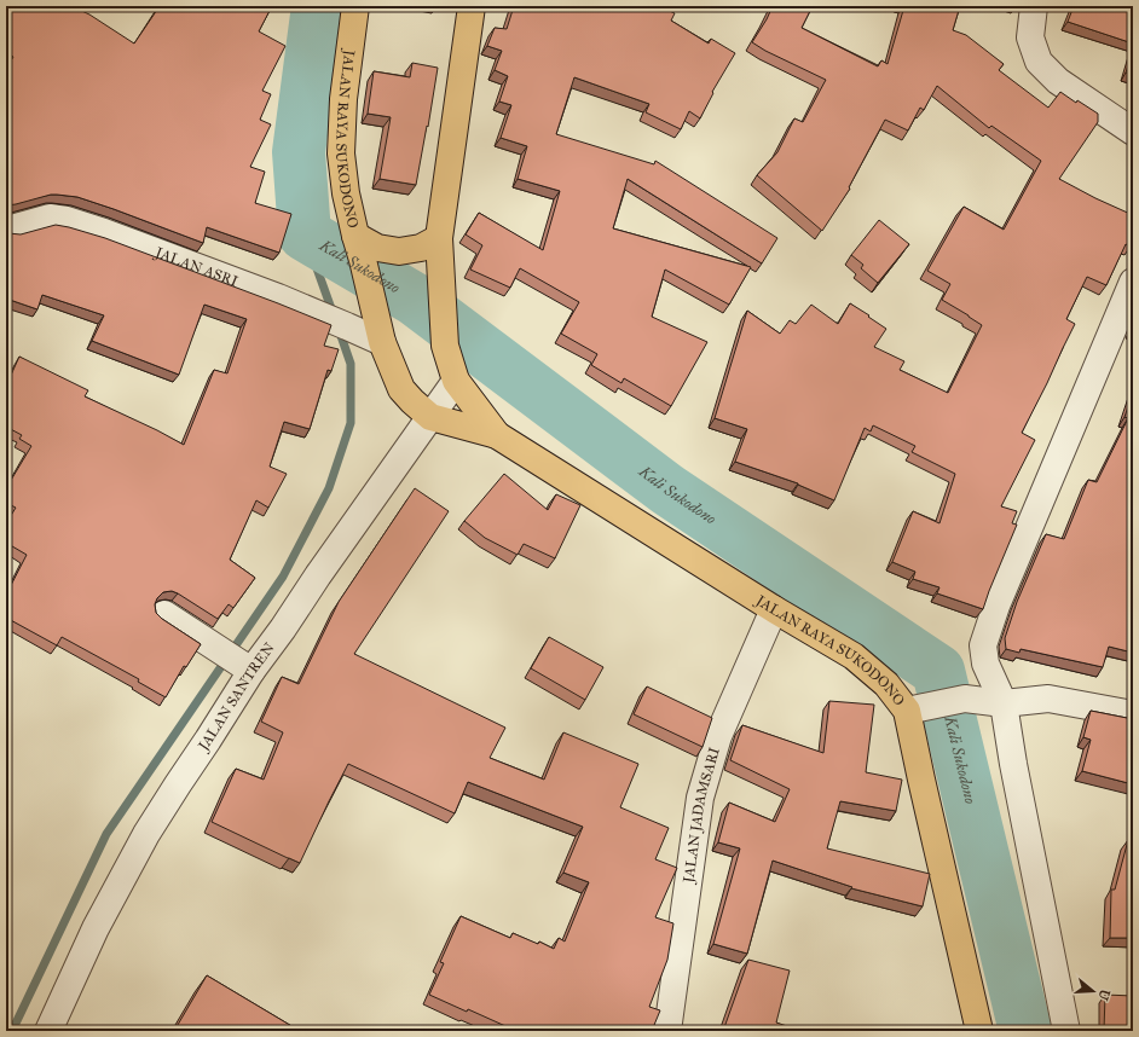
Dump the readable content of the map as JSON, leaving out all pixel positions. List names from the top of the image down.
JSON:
{
  "streets": {
    "main road": ["JALAN RAYA SUKODONO"],
    "street": ["JALAN ASRI", "JALAN SANTREN", "JALAN JADAMSARI"]
  },
  "crossings": [
    ["JALAN RAYA SUKODONO", "JALAN ASRI"],
    ["JALAN RAYA SUKODONO", "JALAN SANTREN"],
    ["JALAN RAYA SUKODONO", "JALAN JADAMSARI"]
  ],
  "water": ["Kali Sukodono"],
  "north": "right"
}
